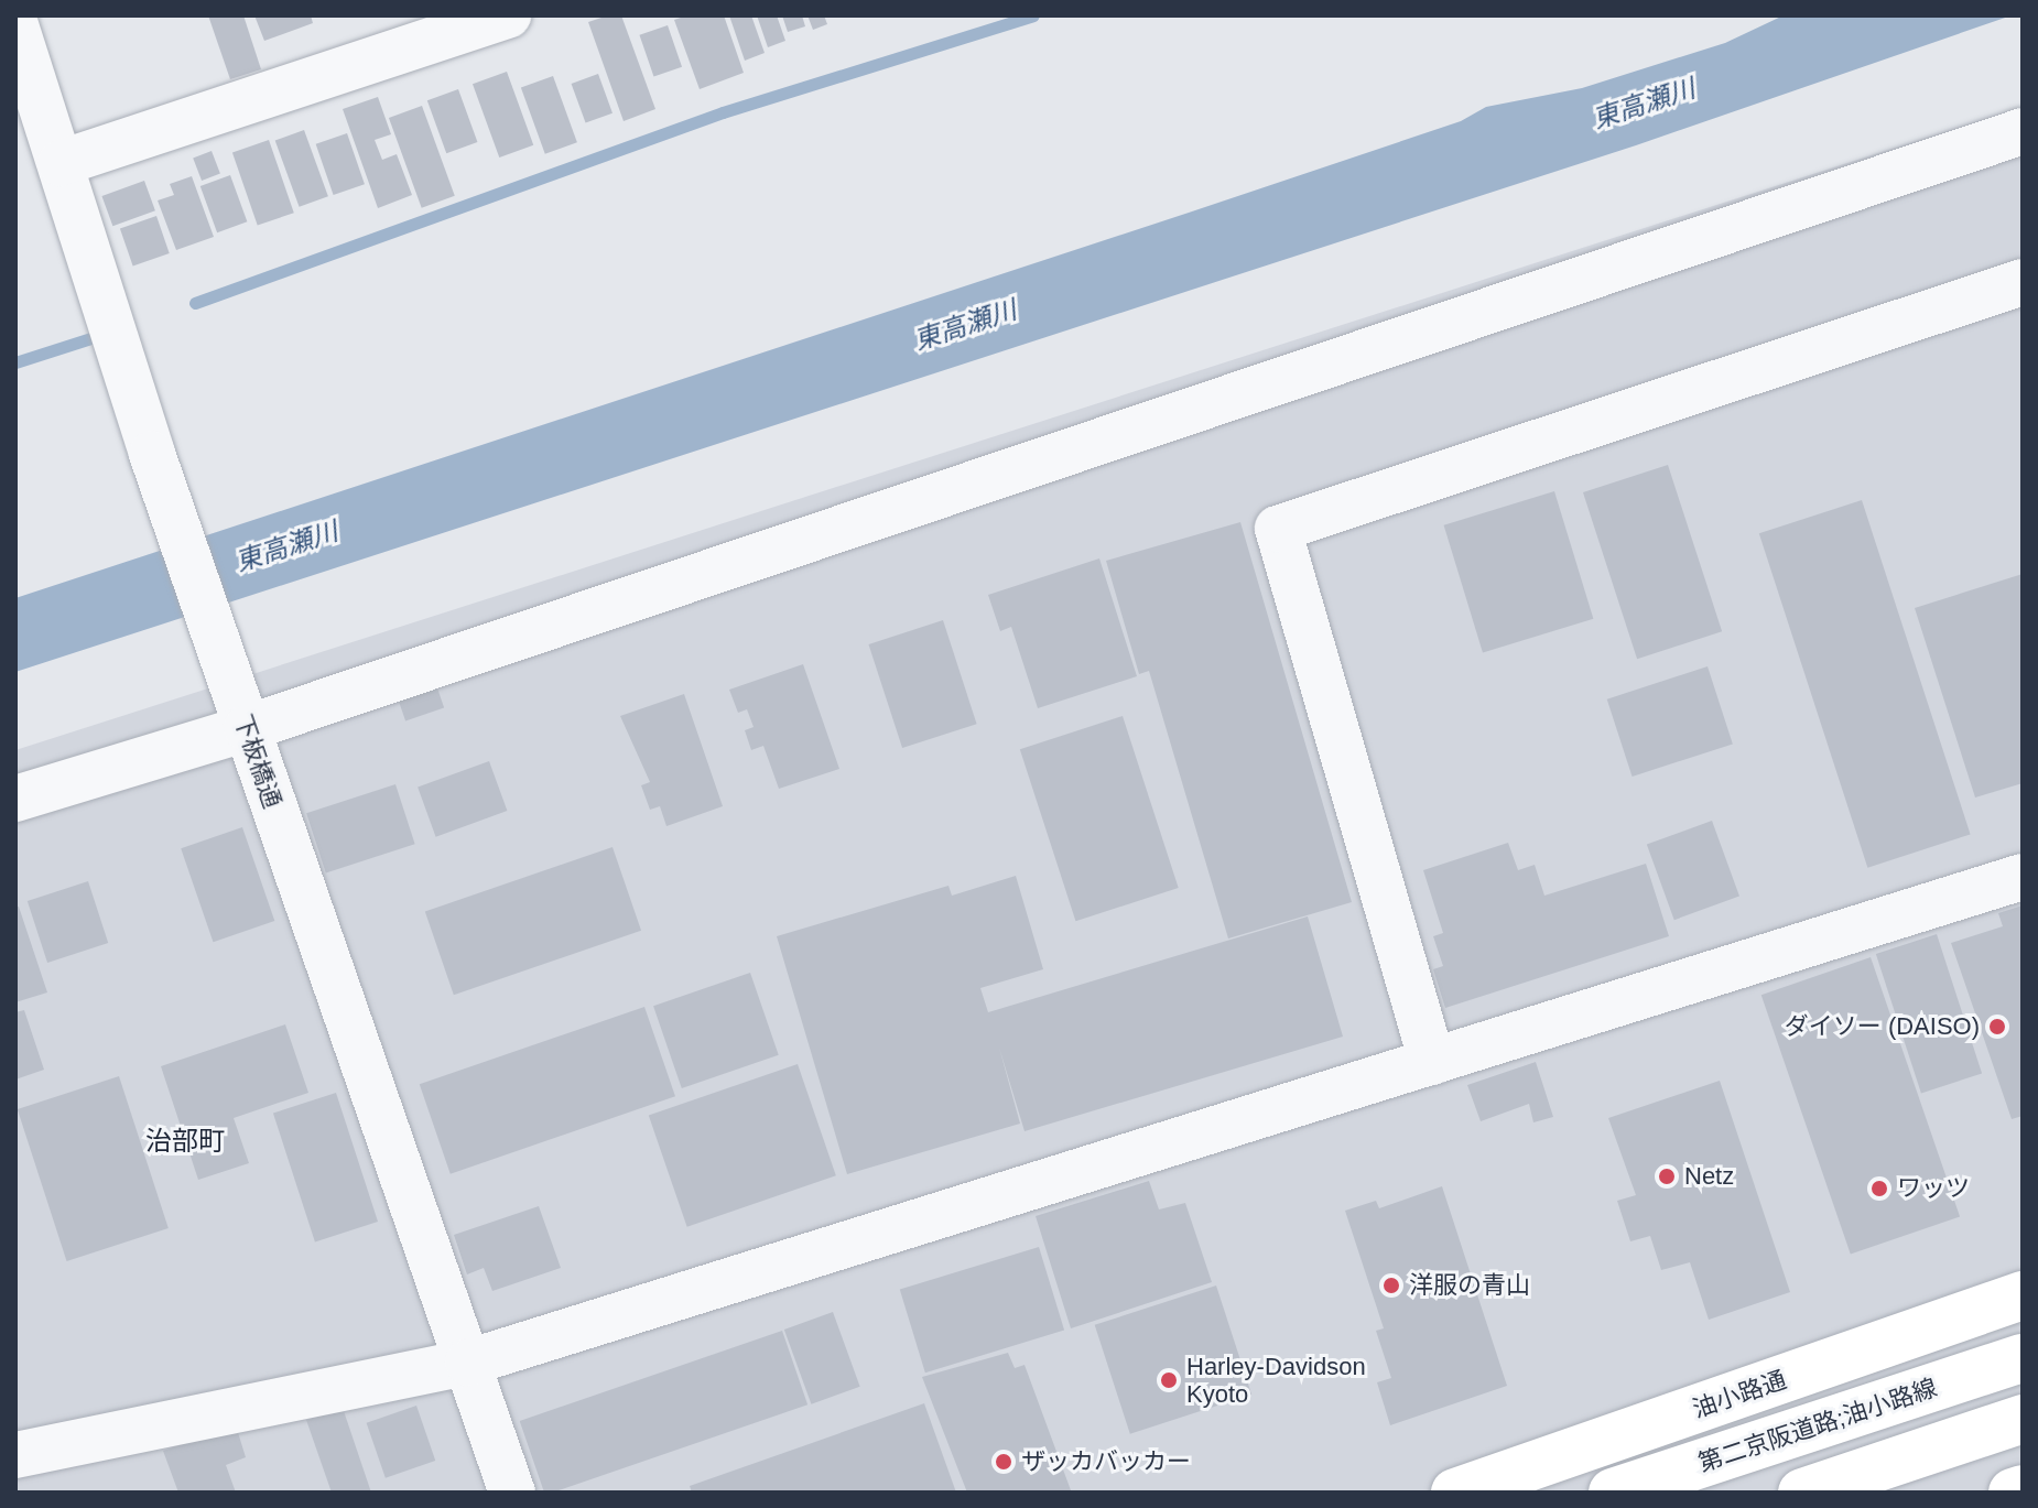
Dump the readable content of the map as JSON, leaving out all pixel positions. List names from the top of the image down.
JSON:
{
  "streets": {
    "main road": ["油小路通", "第二京阪道路;油小路線"],
    "street": ["下板橋通"]
  },
  "districts": ["治部町"],
  "water": ["東高瀬川"],
  "places": [
    "ダイソー (DAISO)",
    "Netz",
    "ワッツ",
    "洋服の青山",
    "Harley-Davidson Kyoto",
    "ザッカバッカー"
  ]
}
